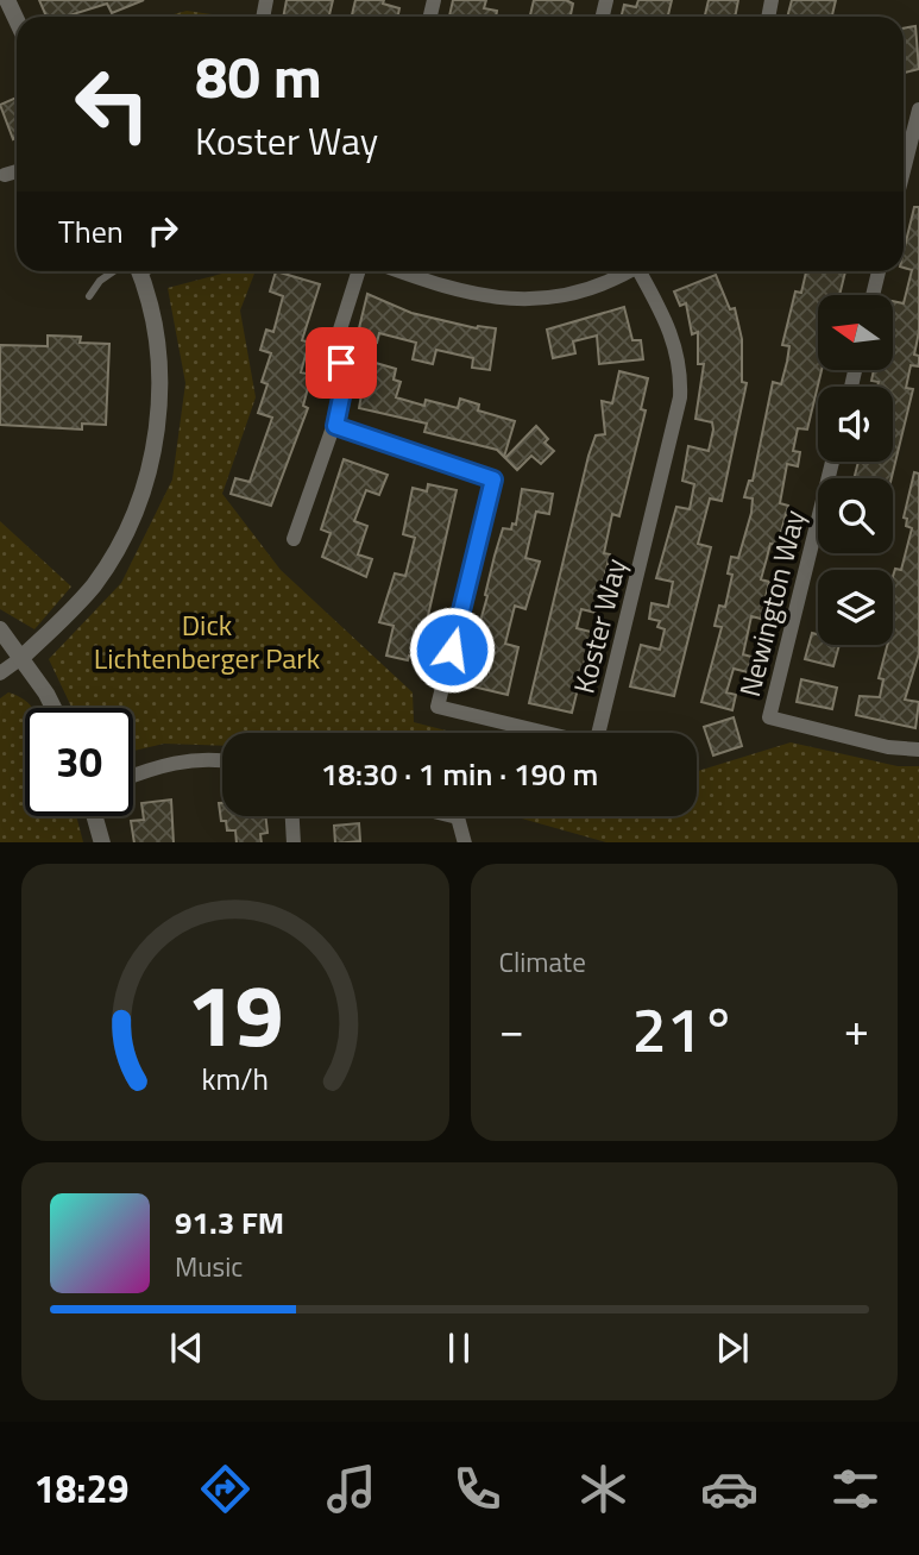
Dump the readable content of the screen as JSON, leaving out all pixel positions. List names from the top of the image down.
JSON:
{
  "streets": {
    "street": ["Newington Way", "Koster Way"]
  },
  "parks": ["Dick Lichtenberger Park"],
  "north": "left",
  "page": {
    "turn": ["80 m", "Koster Way"],
    "then": "Then",
    "limit": "30",
    "trip": "18:30 · 1 min · 190 m",
    "tile": "Climate",
    "heat": ["−", "21°", "+"],
    "song": ["91.3 FM", "Music"],
    "tabs": "18:29",
    "gauge": ["19", "km/h"]
  }
}
